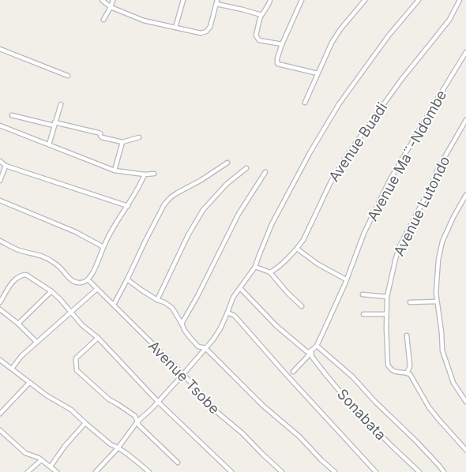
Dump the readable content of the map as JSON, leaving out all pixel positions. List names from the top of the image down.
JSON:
{
  "streets": {
    "street": [
      "Avenue Buadi",
      "Avenue Ma¨-Ndombe",
      "Avenue Lutondo",
      "Avenue Tsobe",
      "Sonabata"
    ]
  }
}
